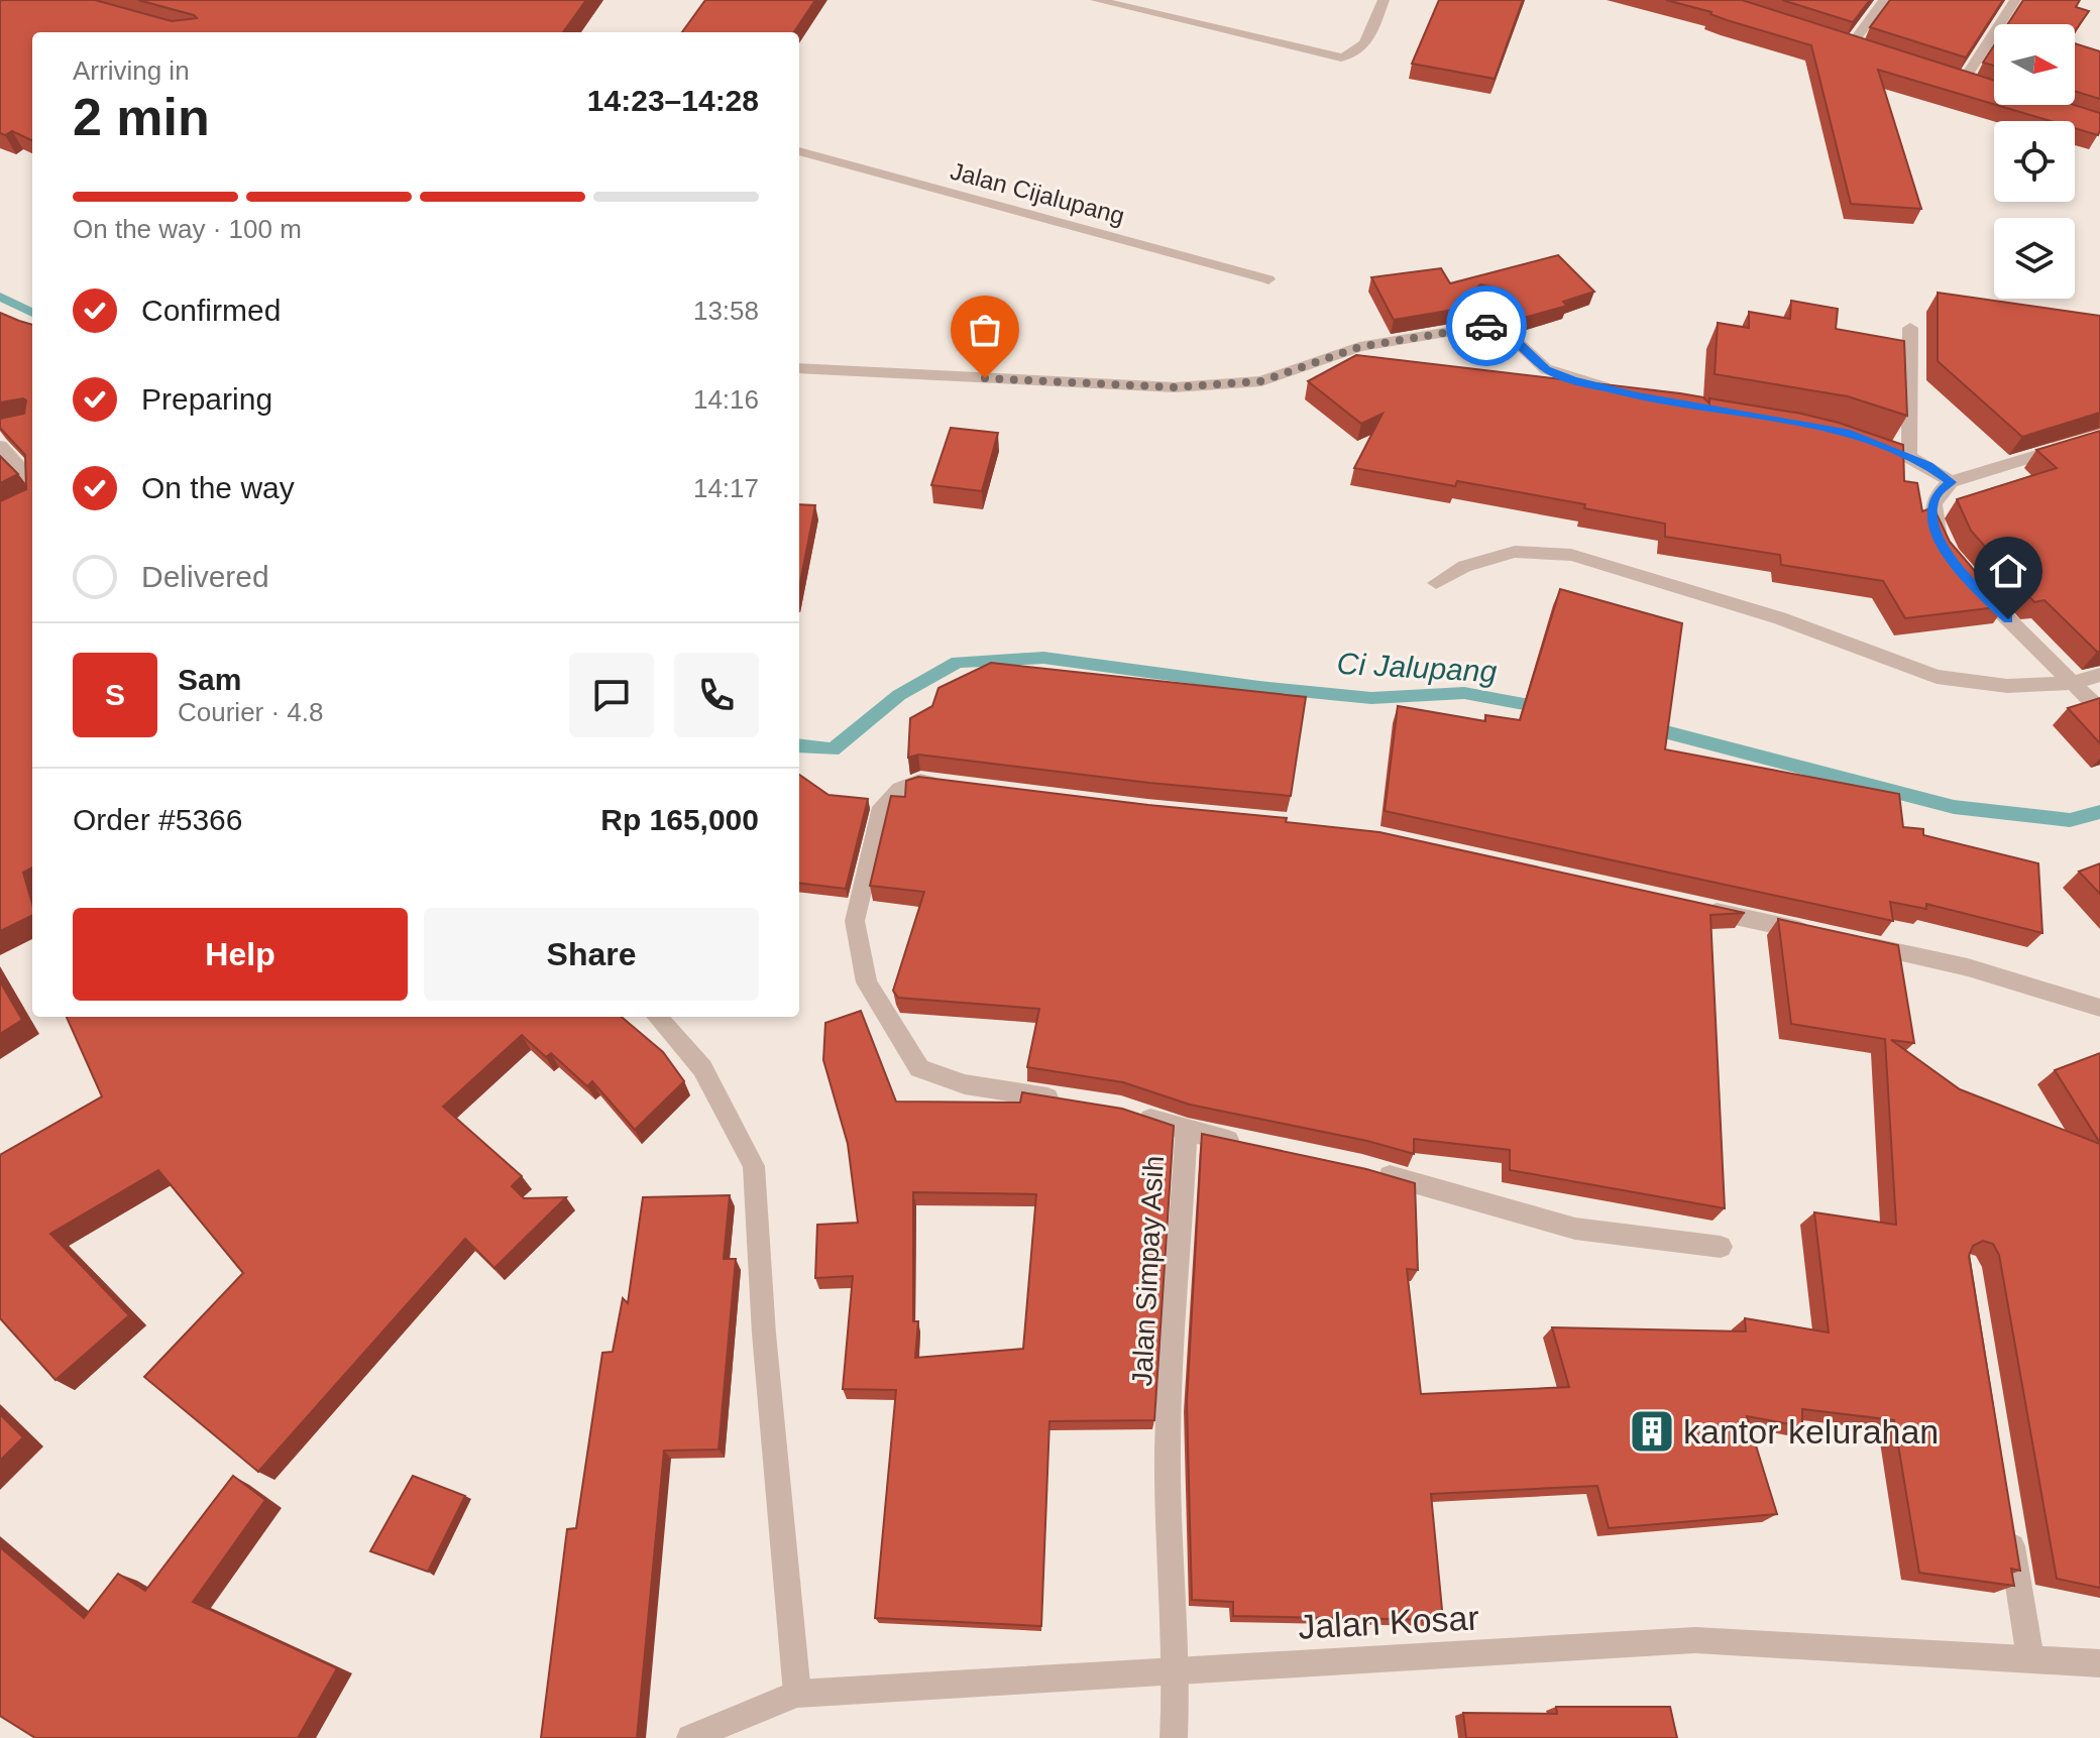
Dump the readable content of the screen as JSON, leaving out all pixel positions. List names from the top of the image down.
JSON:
{
  "streets": {
    "street": ["Jalan Cijalupang", "Jalan Simpay Asih", "Jalan Kosar"]
  },
  "crossings": [
    ["Jalan Simpay Asih", "Jalan Kosar"]
  ],
  "water": ["Ci Jalupang"],
  "places": {
    "building": ["kantor kelurahan"]
  },
  "north": "right",
  "page": {
    "heading": ["2 min", "Arriving in", "14:23–14:28"],
    "panel": [
      "Sam",
      "Courier · 4.8",
      "Order #5366",
      "Rp 165,000"
    ],
    "bar": "On the way · 100 m",
    "list": [
      ["Confirmed", "13:58"],
      ["Preparing", "14:16"],
      ["On the way", "14:17"],
      "Delivered"
    ],
    "round": "S",
    "buttons": ["Help", "Share"]
  }
}
